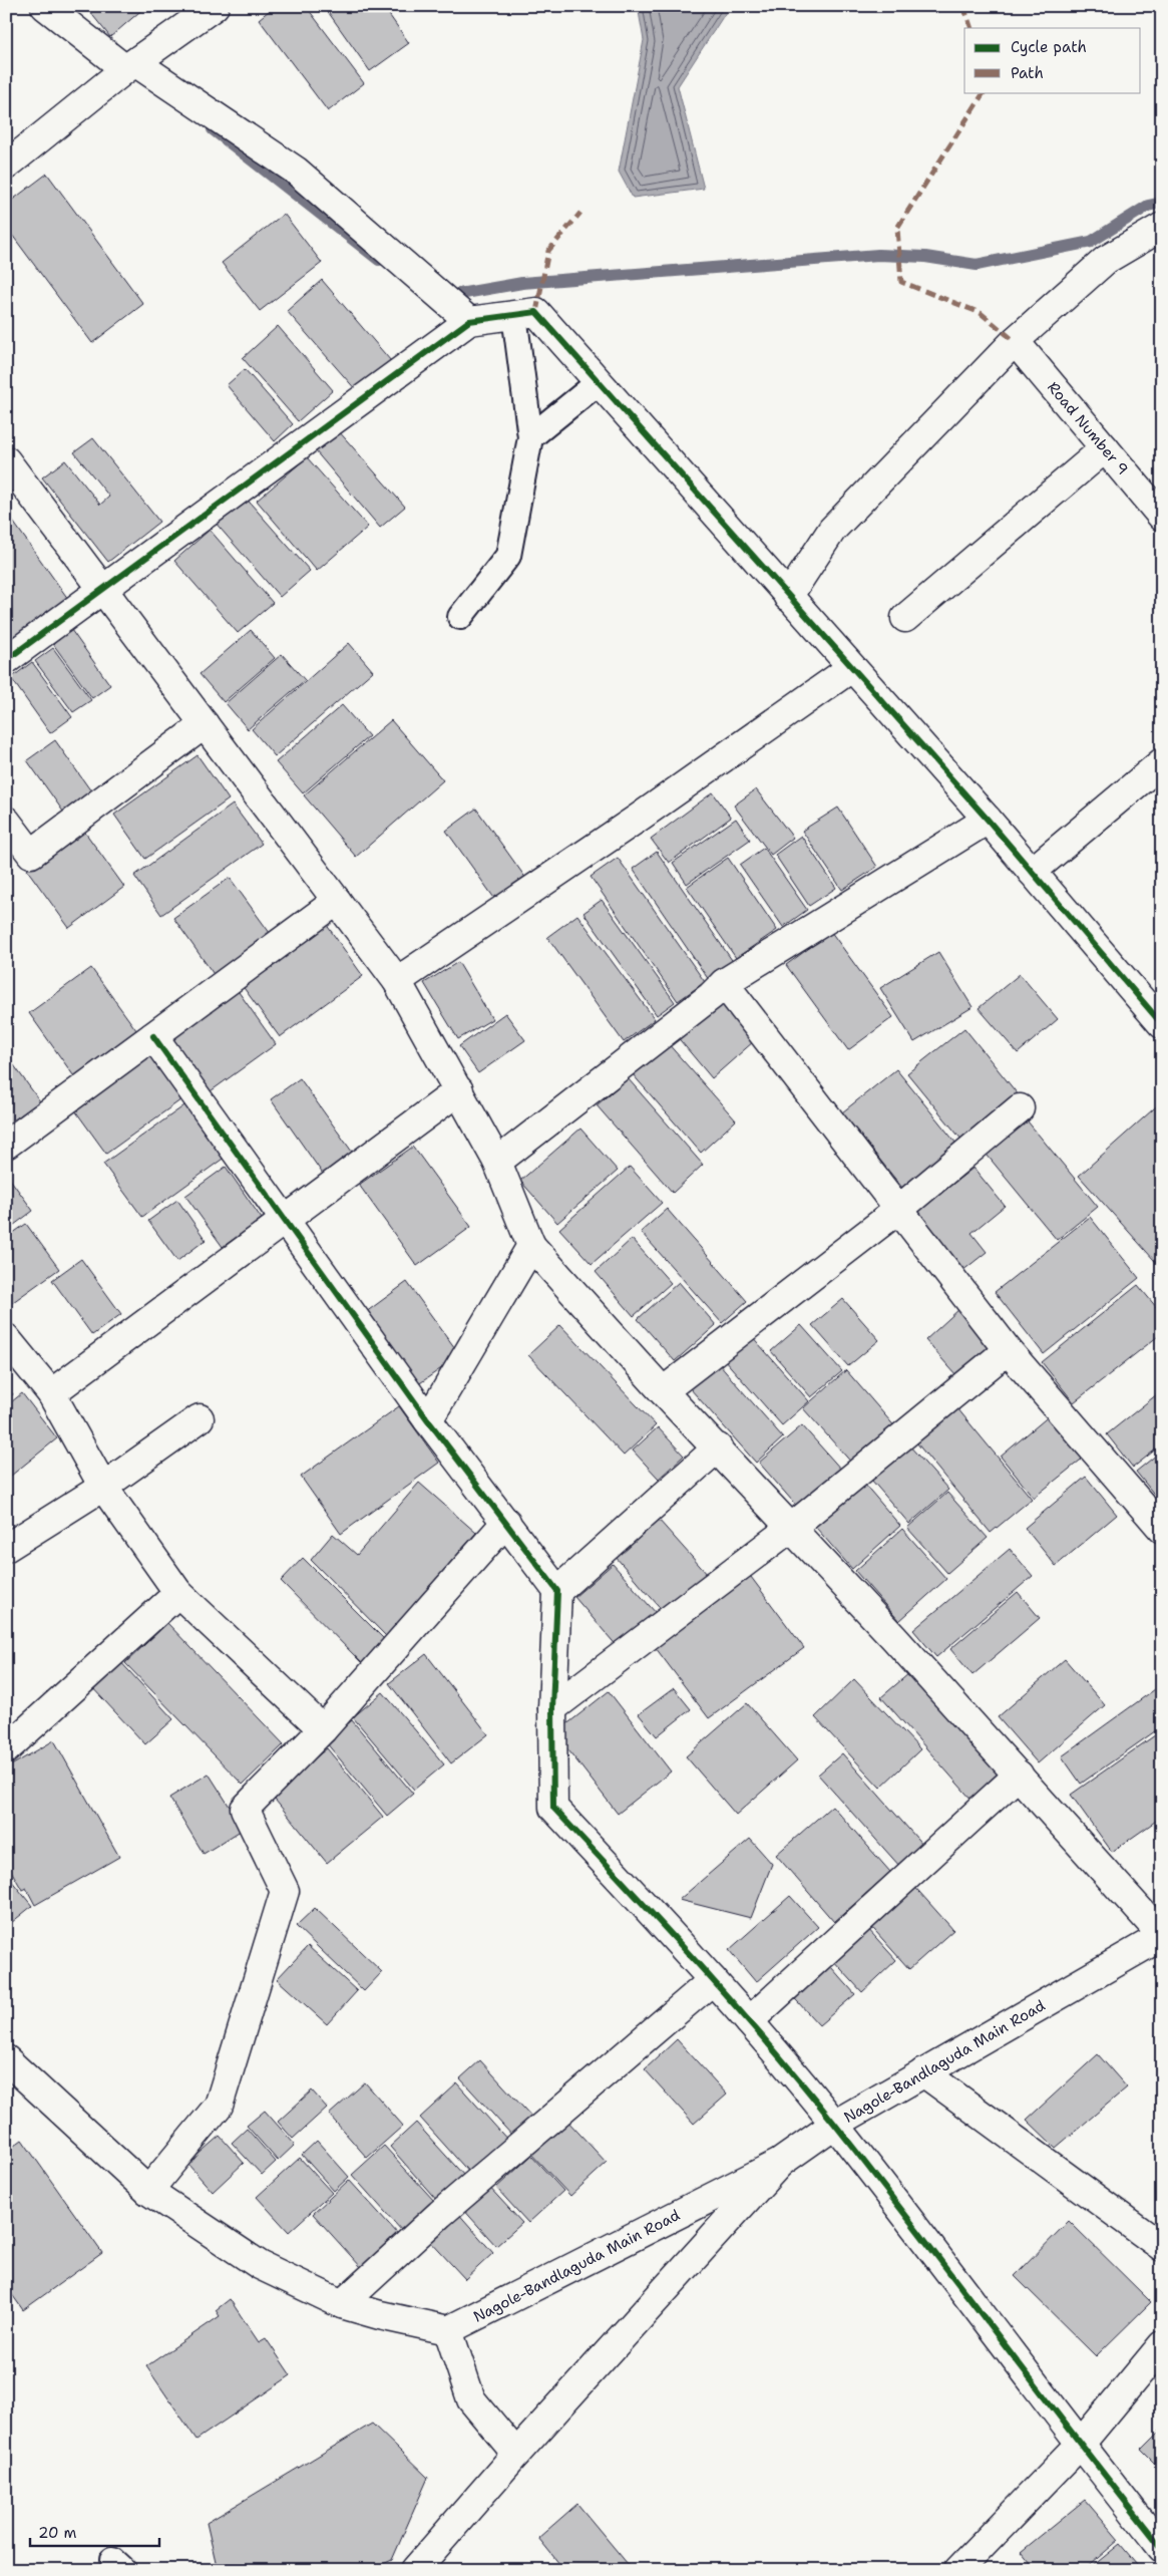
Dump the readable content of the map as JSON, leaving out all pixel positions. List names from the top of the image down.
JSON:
{
  "streets": {
    "street": ["Road Number 9", "Nagole-Bandlaguda Main Road"]
  },
  "legend": ["Cycle path", "Path"],
  "scale_bar": "20 m"
}
